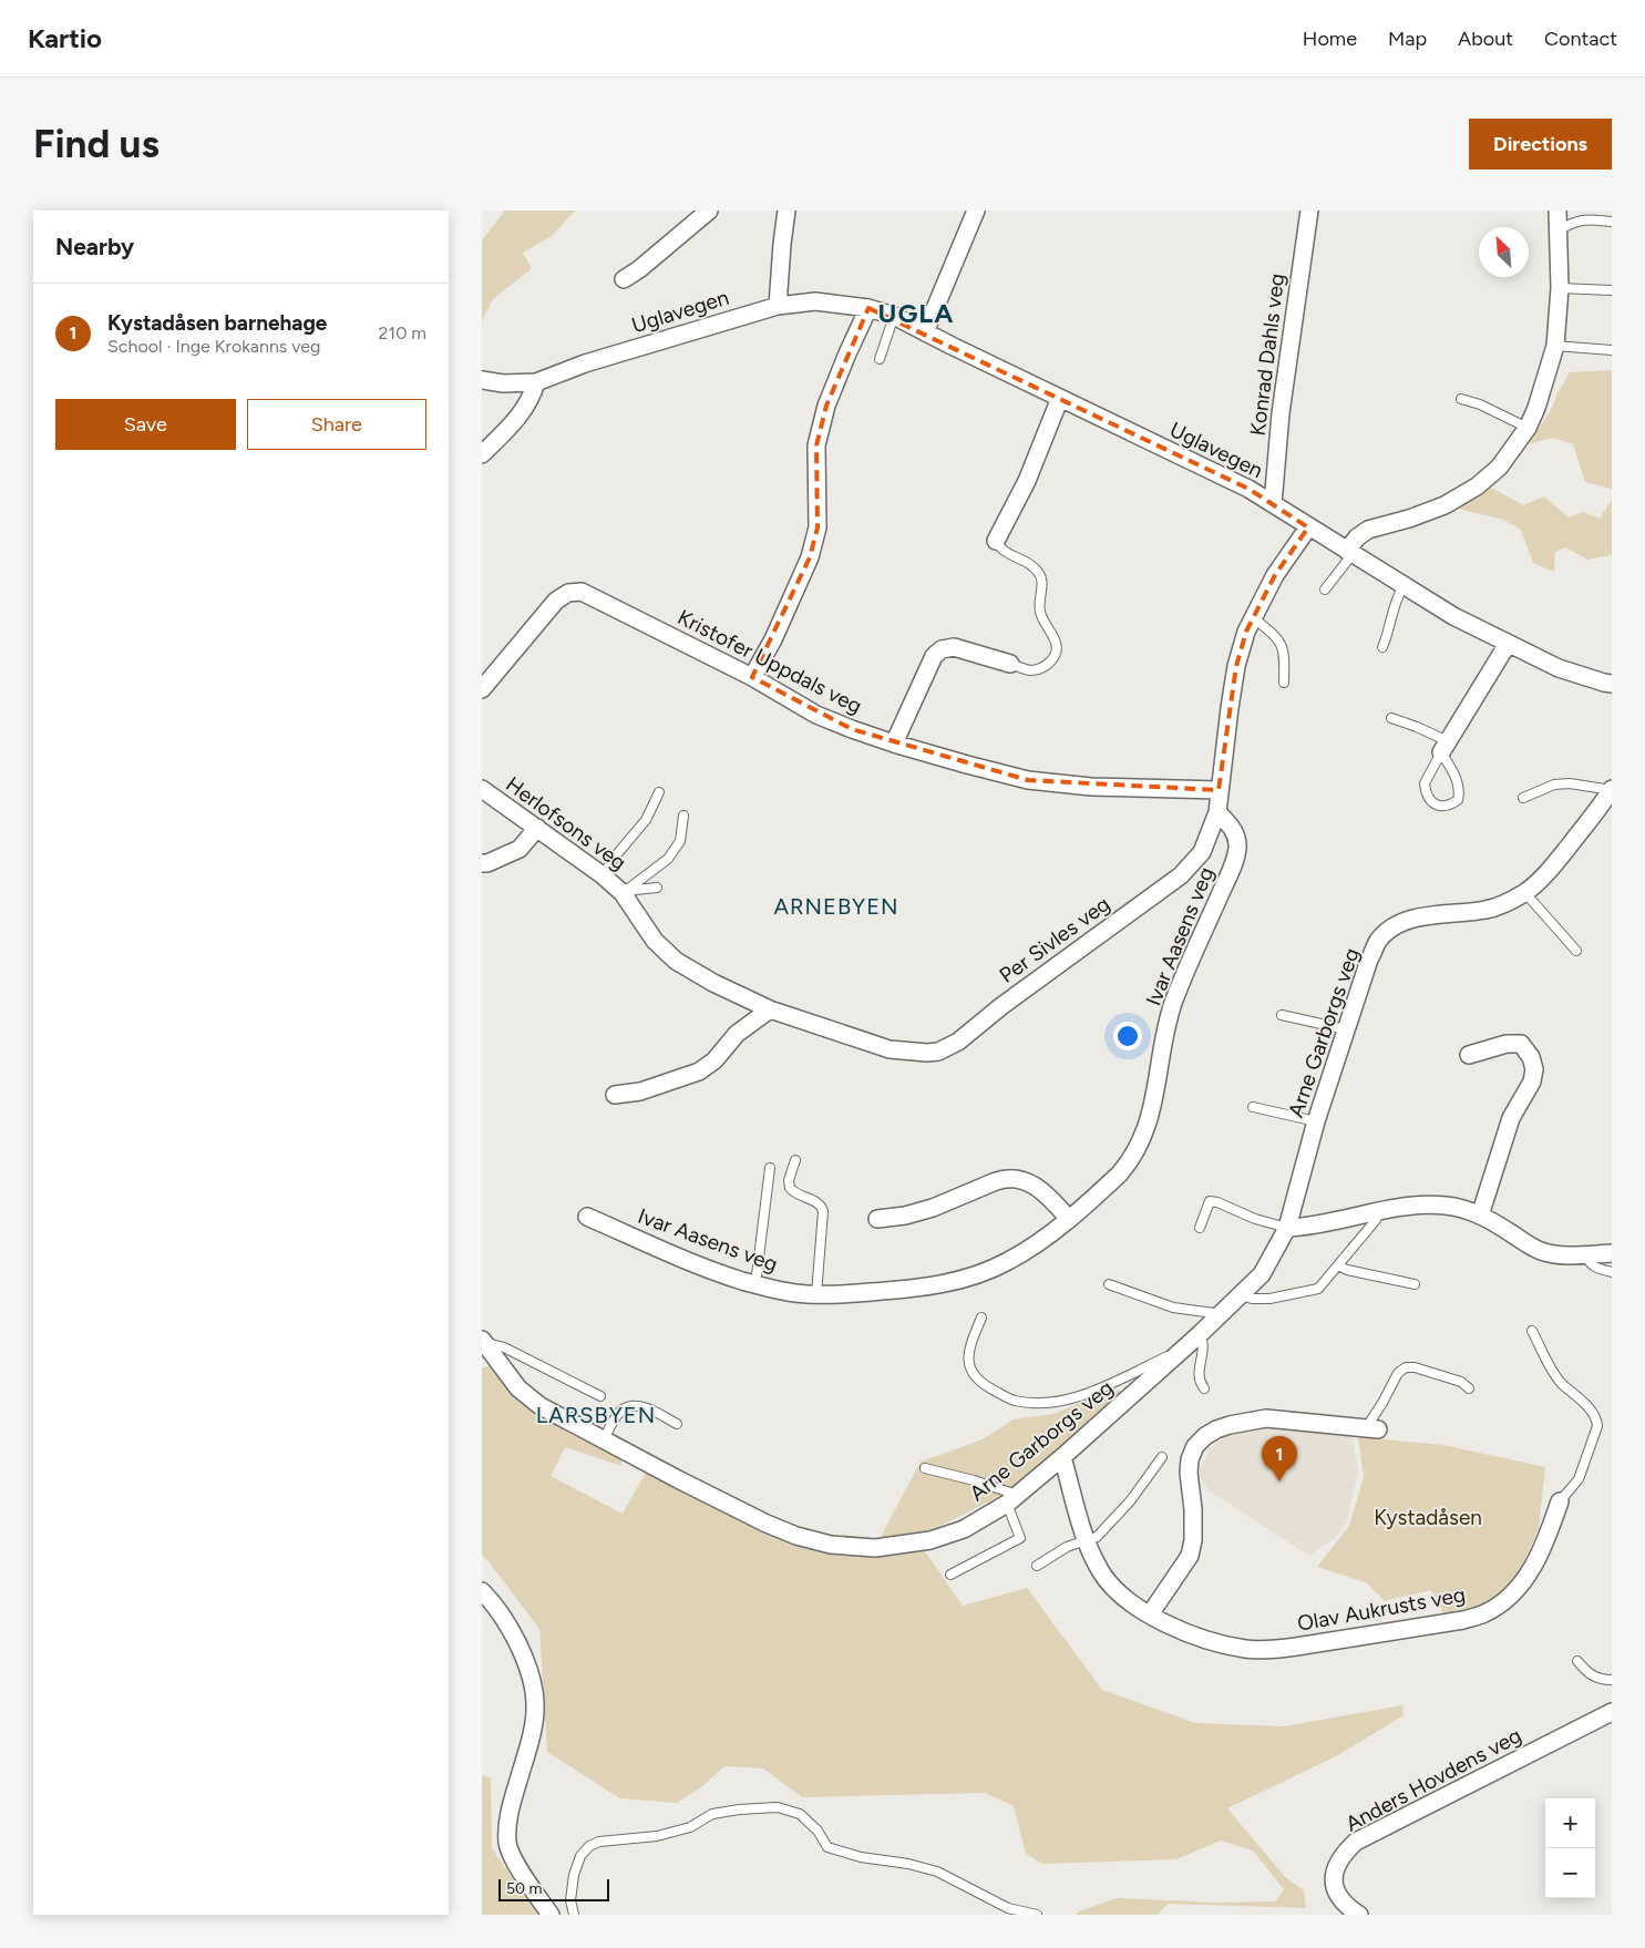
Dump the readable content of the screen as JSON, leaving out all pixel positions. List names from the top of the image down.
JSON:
{
  "streets": {
    "street": [
      "Uglavegen",
      "Konrad Dahls veg",
      "Kristofer Uppdals veg",
      "Herlofsons veg",
      "Ivar Aasens veg",
      "Per Sivles veg",
      "Arne Garborgs veg",
      "Olav Aukrusts veg",
      "Anders Hovdens veg"
    ]
  },
  "crossings": [
    ["Uglavegen", "Konrad Dahls veg"],
    ["Uglavegen", "Per Sivles veg"],
    ["Kristofer Uppdals veg", "Per Sivles veg"],
    ["Herlofsons veg", "Per Sivles veg"],
    ["Ivar Aasens veg", "Per Sivles veg"],
    ["Arne Garborgs veg", "Olav Aukrusts veg"]
  ],
  "districts": ["UGLA", "ARNEBYEN", "LARSBYEN"],
  "parks": ["Kystadåsen"],
  "scale_bar": "50 m",
  "north": "top left",
  "page": {
    "header": "Kartio",
    "nav": [
      "Home",
      "Map",
      "About",
      "Contact"
    ],
    "buttons": [
      "Directions",
      ["Save", "Share"]
    ],
    "title": "Find us",
    "heading": "Nearby",
    "list": [
      {
        "mark": "1",
        "name": "Kystadåsen barnehage",
        "note": "School · Inge Krokanns veg",
        "value": "210 m"
      }
    ],
    "pins": "1",
    "map_buttons": ["+", "−"],
    "scale": "50 m"
  }
}
